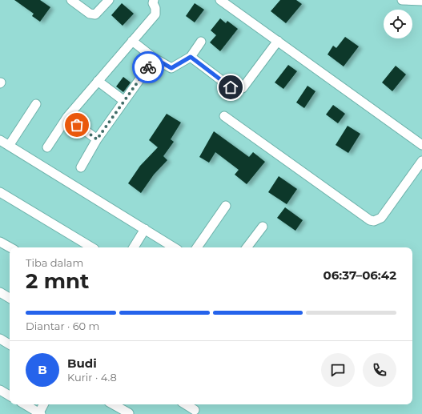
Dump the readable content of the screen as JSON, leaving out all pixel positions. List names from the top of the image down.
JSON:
{
  "page": {
    "heading": ["2 mnt", "Tiba dalam", "06:37–06:42"],
    "panel": ["Budi", "Kurir · 4.8"],
    "bar": "Diantar · 60 m",
    "round": "B"
  }
}
